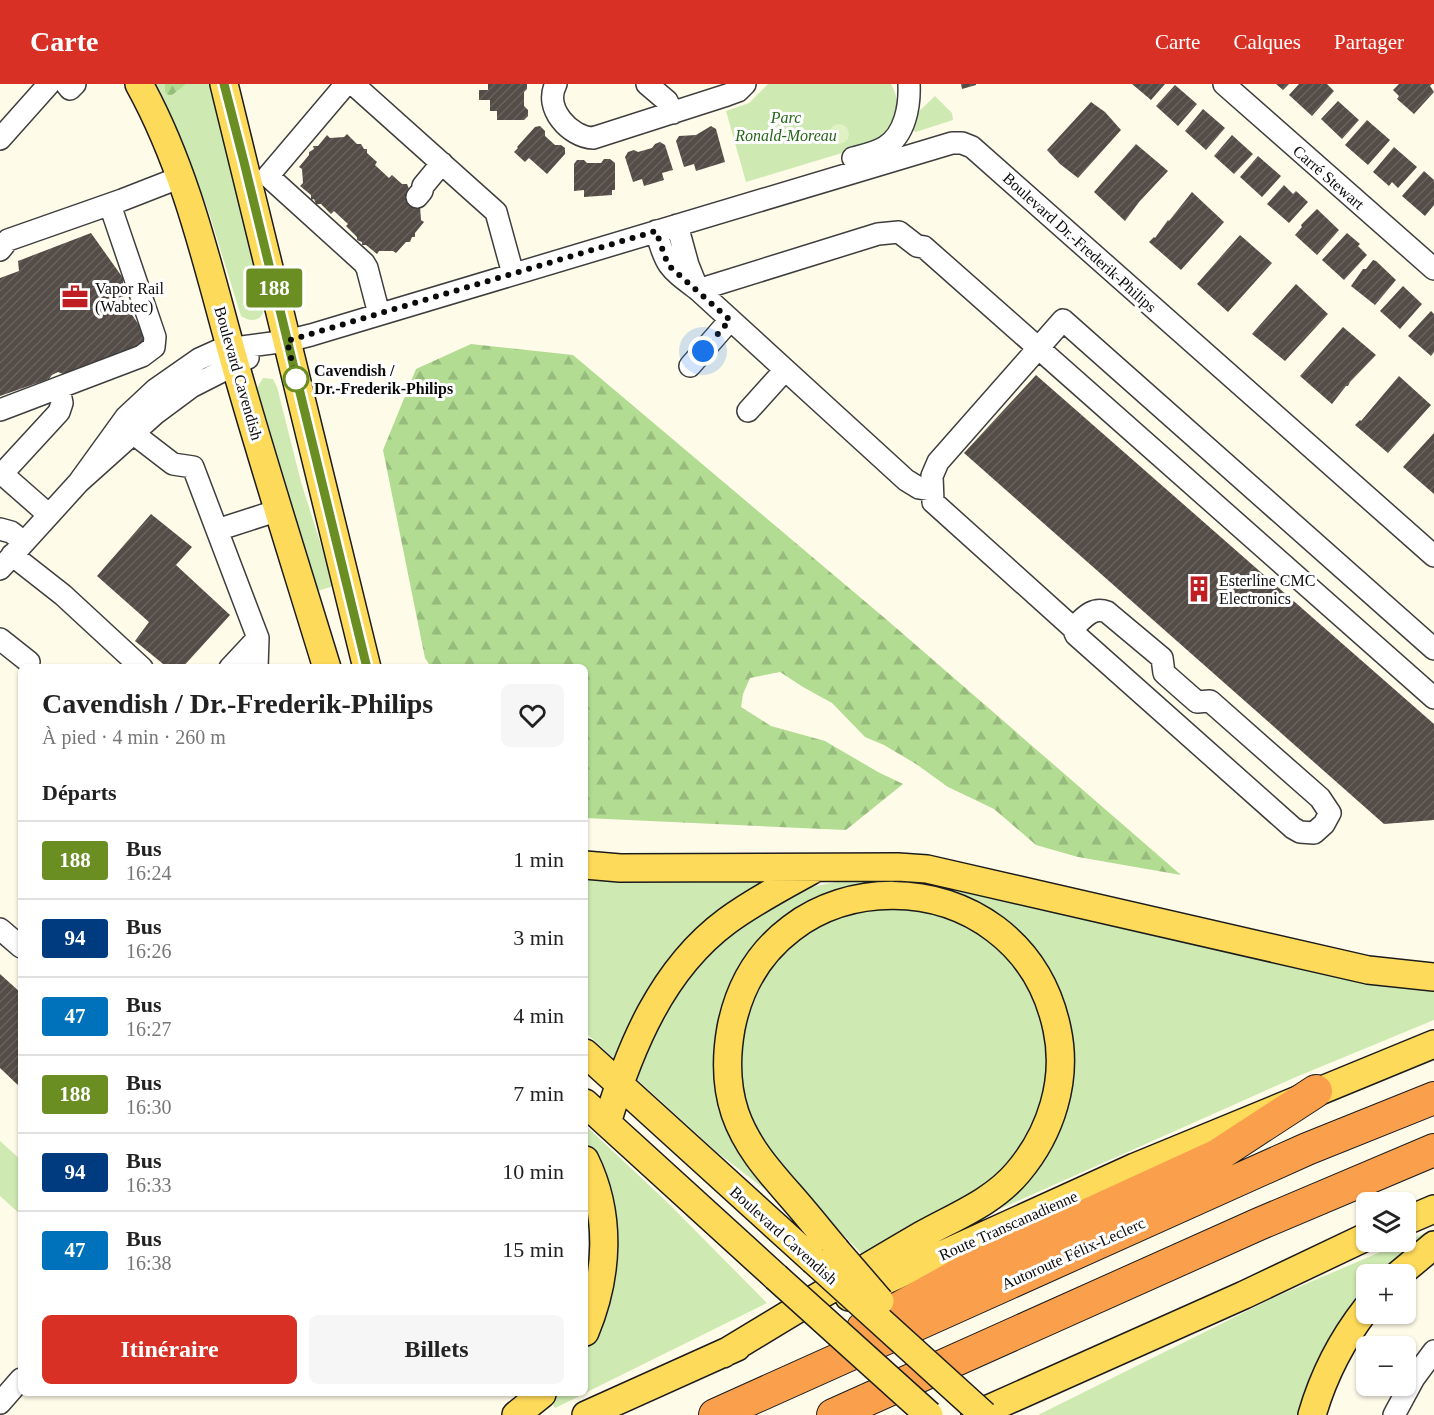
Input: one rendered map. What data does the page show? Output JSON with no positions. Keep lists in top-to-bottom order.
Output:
{
  "streets": {
    "highway": ["Autoroute Félix-Leclerc"],
    "main road": ["Boulevard Cavendish", "Route Transcanadienne"],
    "street": ["Carré Stewart", "Boulevard Dr.-Frederik-Philips"]
  },
  "crossings": [
    ["Boulevard Dr.-Frederik-Philips", "Boulevard Cavendish"]
  ],
  "parks": ["Parc Ronald-Moreau"],
  "places": {
    "office": ["Vapor Rail (Wabtec)"],
    "other": ["Cavendish / Dr.-Frederik-Philips"],
    "building": ["Esterline CMC Electronics"]
  },
  "lines": ["bus line 188"],
  "page": {
    "header": "Carte",
    "nav": ["Carte", "Calques", "Partager"],
    "on_map": "188",
    "heading": [
      ["Cavendish / Dr.-Frederik-Philips", "À pied · 4 min · 260 m"],
      "Départs"
    ],
    "list": [
      {
        "mark": "188",
        "name": "Bus",
        "note": "16:24",
        "value": "1 min"
      },
      {
        "mark": "94",
        "name": "Bus",
        "note": "16:26",
        "value": "3 min"
      },
      {
        "mark": "47",
        "name": "Bus",
        "note": "16:27",
        "value": "4 min"
      },
      {
        "mark": "188",
        "name": "Bus",
        "note": "16:30",
        "value": "7 min"
      },
      {
        "mark": "94",
        "name": "Bus",
        "note": "16:33",
        "value": "10 min"
      },
      {
        "mark": "47",
        "name": "Bus",
        "note": "16:38",
        "value": "15 min"
      }
    ],
    "map_buttons": ["+", "−"],
    "buttons": ["Itinéraire", "Billets"]
  }
}
